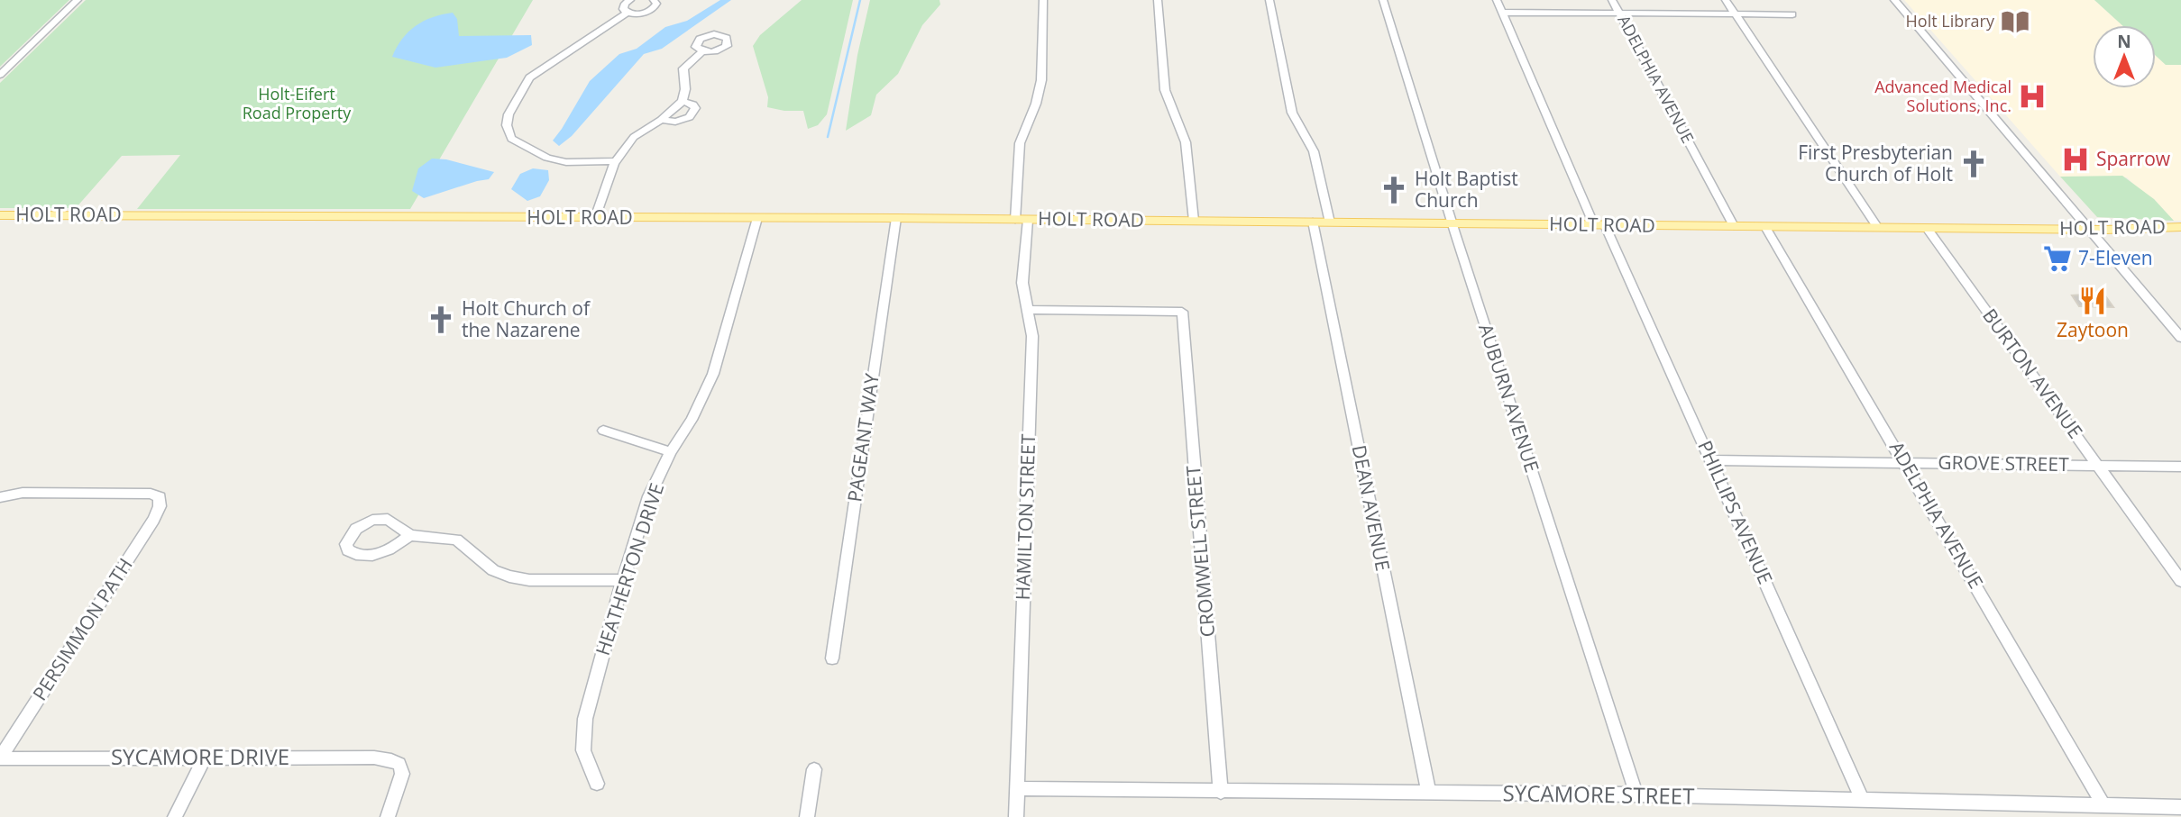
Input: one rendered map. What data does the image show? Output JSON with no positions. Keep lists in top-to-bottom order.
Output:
{
  "streets": {
    "main road": ["HOLT ROAD"],
    "street": [
      "ADELPHIA AVENUE",
      "BURTON AVENUE",
      "AUBURN AVENUE",
      "PAGEANT WAY",
      "GROVE STREET",
      "DEAN AVENUE",
      "PHILLIPS AVENUE",
      "HAMILTON STREET",
      "CROMWELL STREET",
      "HEATHERTON DRIVE",
      "PERSIMMON PATH",
      "SYCAMORE DRIVE",
      "SYCAMORE STREET"
    ]
  },
  "crossings": [
    ["ADELPHIA AVENUE", "HOLT ROAD"],
    ["ADELPHIA AVENUE", "GROVE STREET"],
    ["ADELPHIA AVENUE", "SYCAMORE STREET"],
    ["HOLT ROAD", "BURTON AVENUE"],
    ["HOLT ROAD", "AUBURN AVENUE"],
    ["HOLT ROAD", "PAGEANT WAY"],
    ["HOLT ROAD", "DEAN AVENUE"],
    ["HOLT ROAD", "PHILLIPS AVENUE"],
    ["HOLT ROAD", "HAMILTON STREET"],
    ["HOLT ROAD", "HEATHERTON DRIVE"],
    ["BURTON AVENUE", "GROVE STREET"],
    ["AUBURN AVENUE", "SYCAMORE STREET"],
    ["GROVE STREET", "PHILLIPS AVENUE"],
    ["DEAN AVENUE", "SYCAMORE STREET"],
    ["PHILLIPS AVENUE", "SYCAMORE STREET"],
    ["HAMILTON STREET", "CROMWELL STREET"],
    ["HAMILTON STREET", "SYCAMORE STREET"],
    ["CROMWELL STREET", "SYCAMORE STREET"],
    ["PERSIMMON PATH", "SYCAMORE DRIVE"]
  ],
  "parks": ["Holt-Eifert Road Property"],
  "places": {
    "library": ["Holt Library"],
    "hospital": ["Advanced Medical Solutions, Inc.", "Sparrow"],
    "church": ["First Presbyterian Church of Holt", "Holt Baptist Church", "Holt Church of the Nazarene"],
    "supermarket": ["7-Eleven"],
    "restaurant": ["Zaytoon"]
  },
  "north": "top"
}
